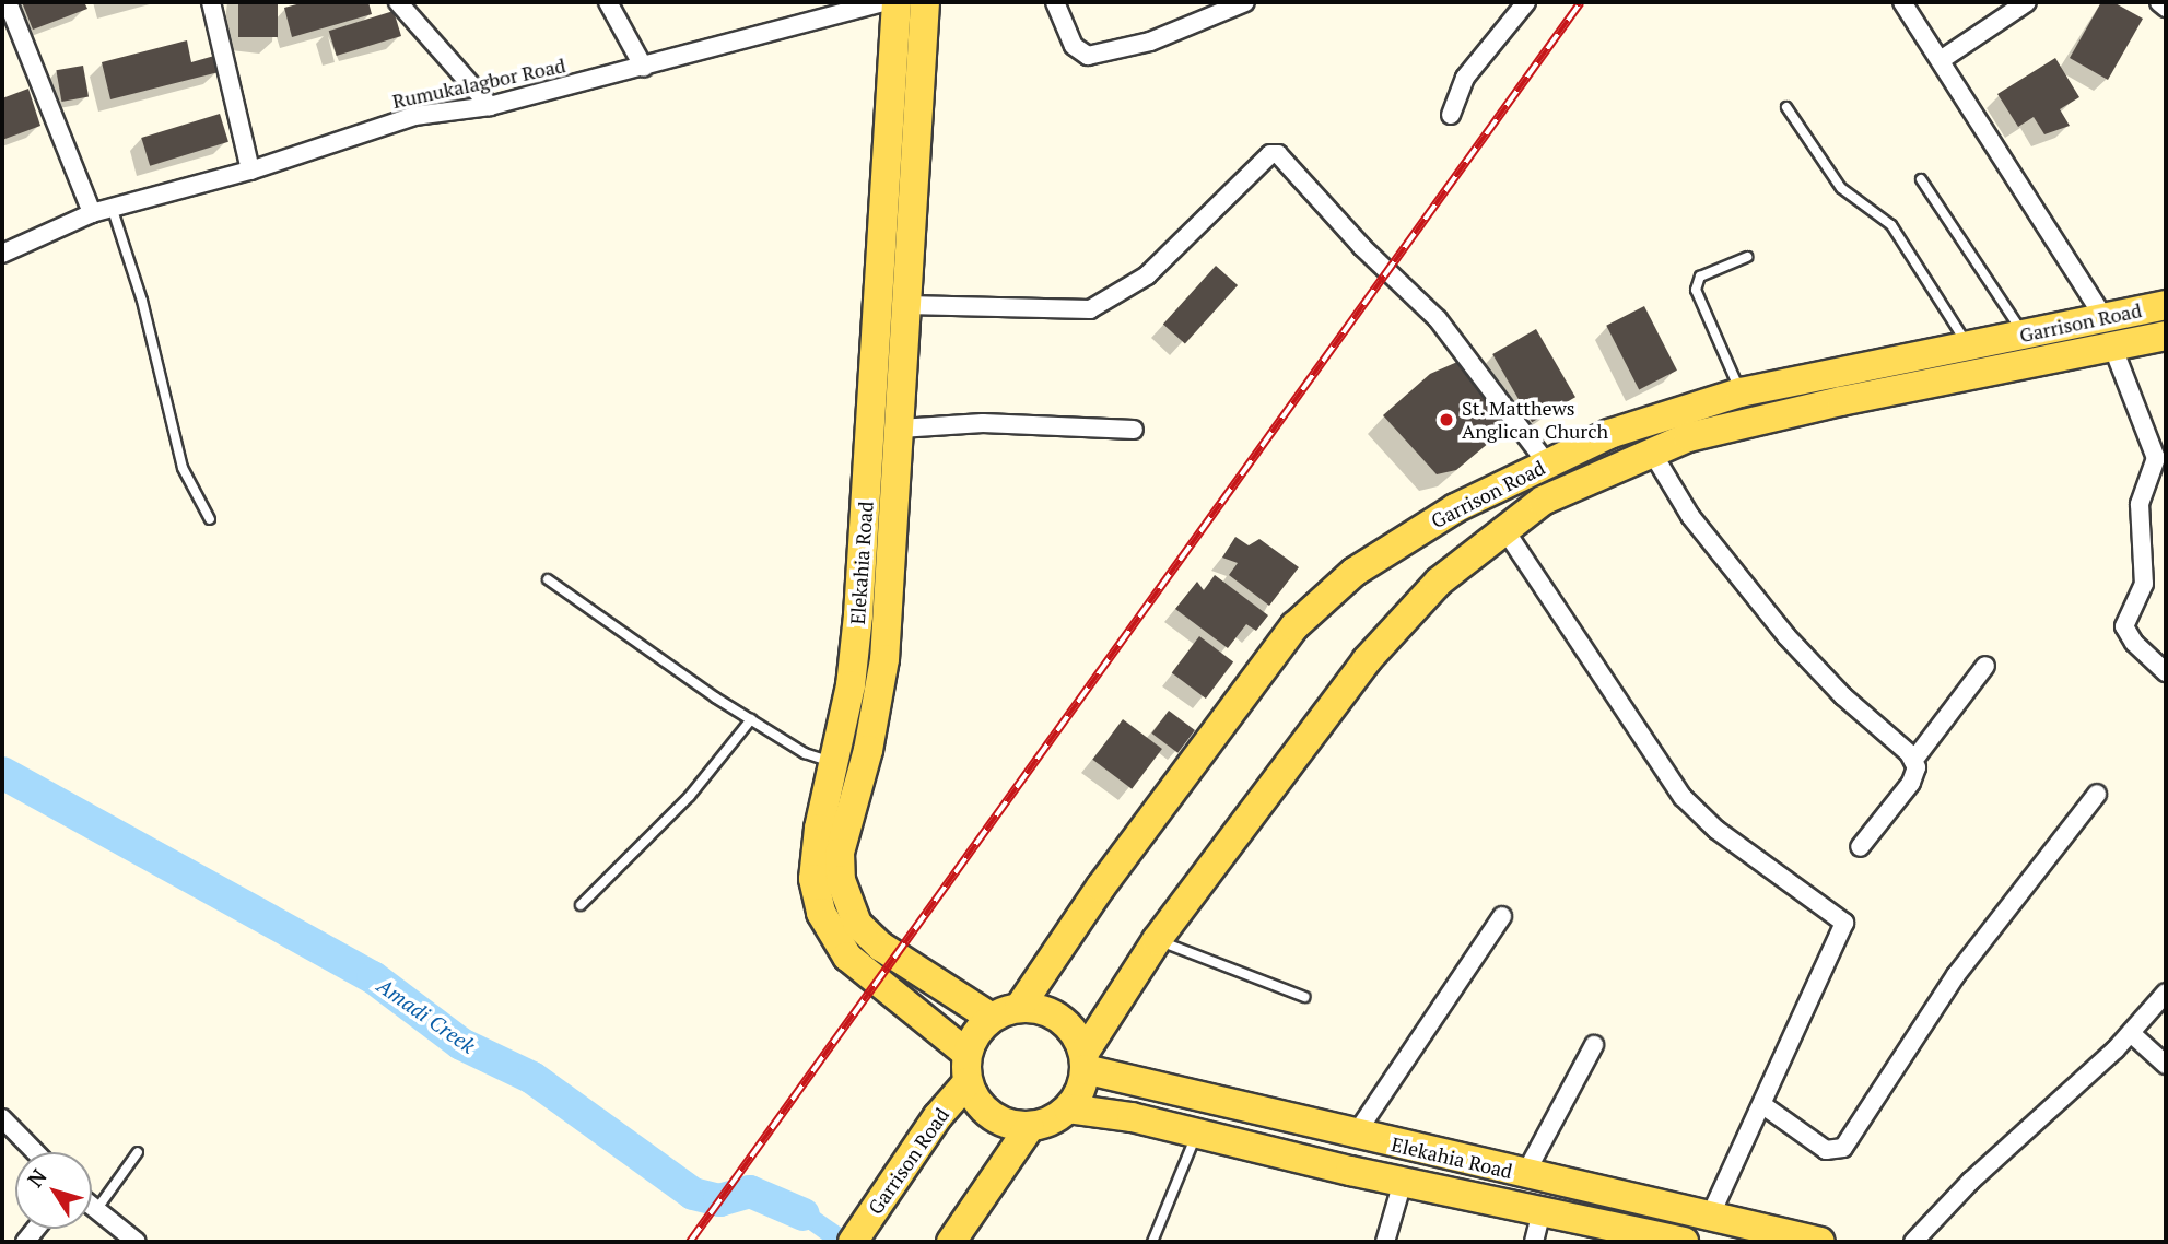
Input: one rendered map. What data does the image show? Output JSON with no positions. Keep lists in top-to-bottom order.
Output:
{
  "streets": {
    "main road": ["Garrison Road", "Elekahia Road"],
    "street": ["Rumukalagbor Road"]
  },
  "crossings": [
    ["Garrison Road", "Elekahia Road"]
  ],
  "water": ["Amadi Creek"],
  "places": ["St. Matthews Anglican Church"],
  "north": "top left"
}
